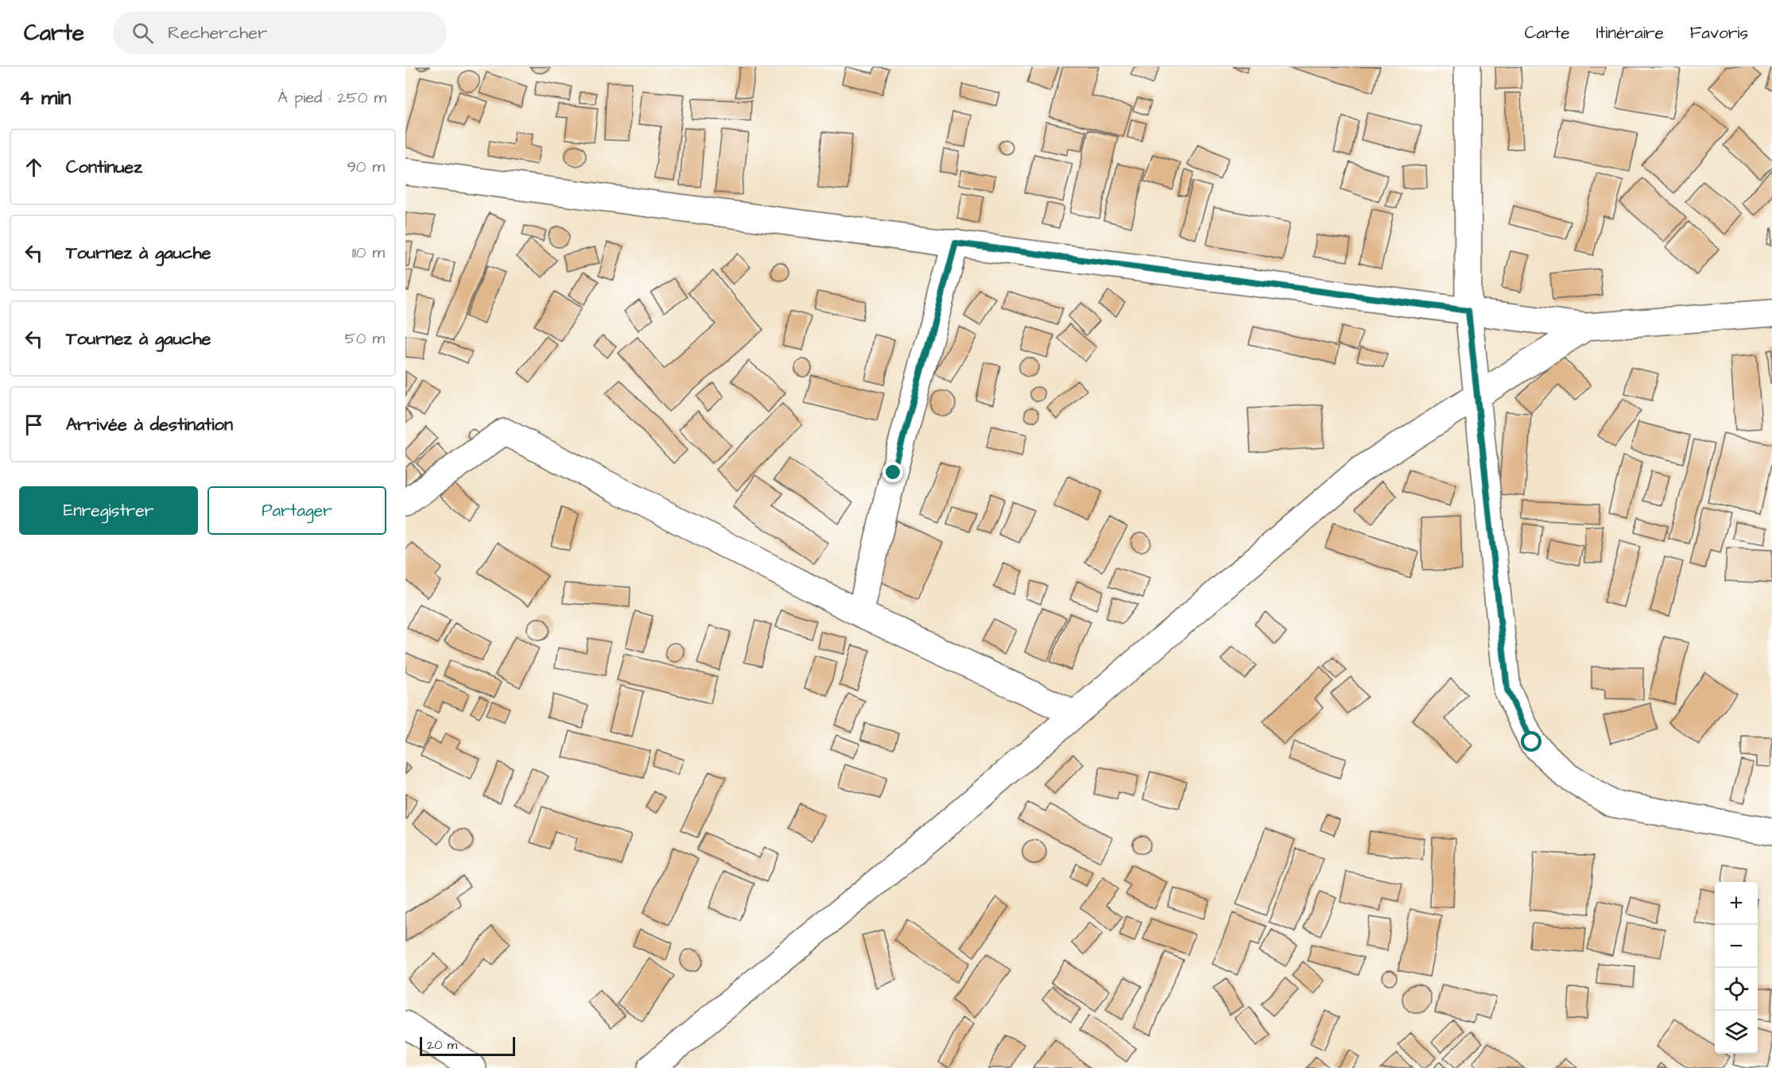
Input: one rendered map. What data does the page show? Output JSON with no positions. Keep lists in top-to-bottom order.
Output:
{
  "scale_bar": "20 m",
  "page": {
    "header": "Carte",
    "search": "Rechercher",
    "nav": ["Carte", "Itinéraire", "Favoris"],
    "heading": ["4 min", "À pied · 250 m"],
    "list": [
      ["Continuez", "90 m"],
      ["Tournez à gauche", "110 m"],
      ["Tournez à gauche", "50 m"],
      "Arrivée à destination"
    ],
    "buttons": ["Enregistrer", "Partager"],
    "map_buttons": ["+", "−"],
    "scale": "20 m"
  }
}
